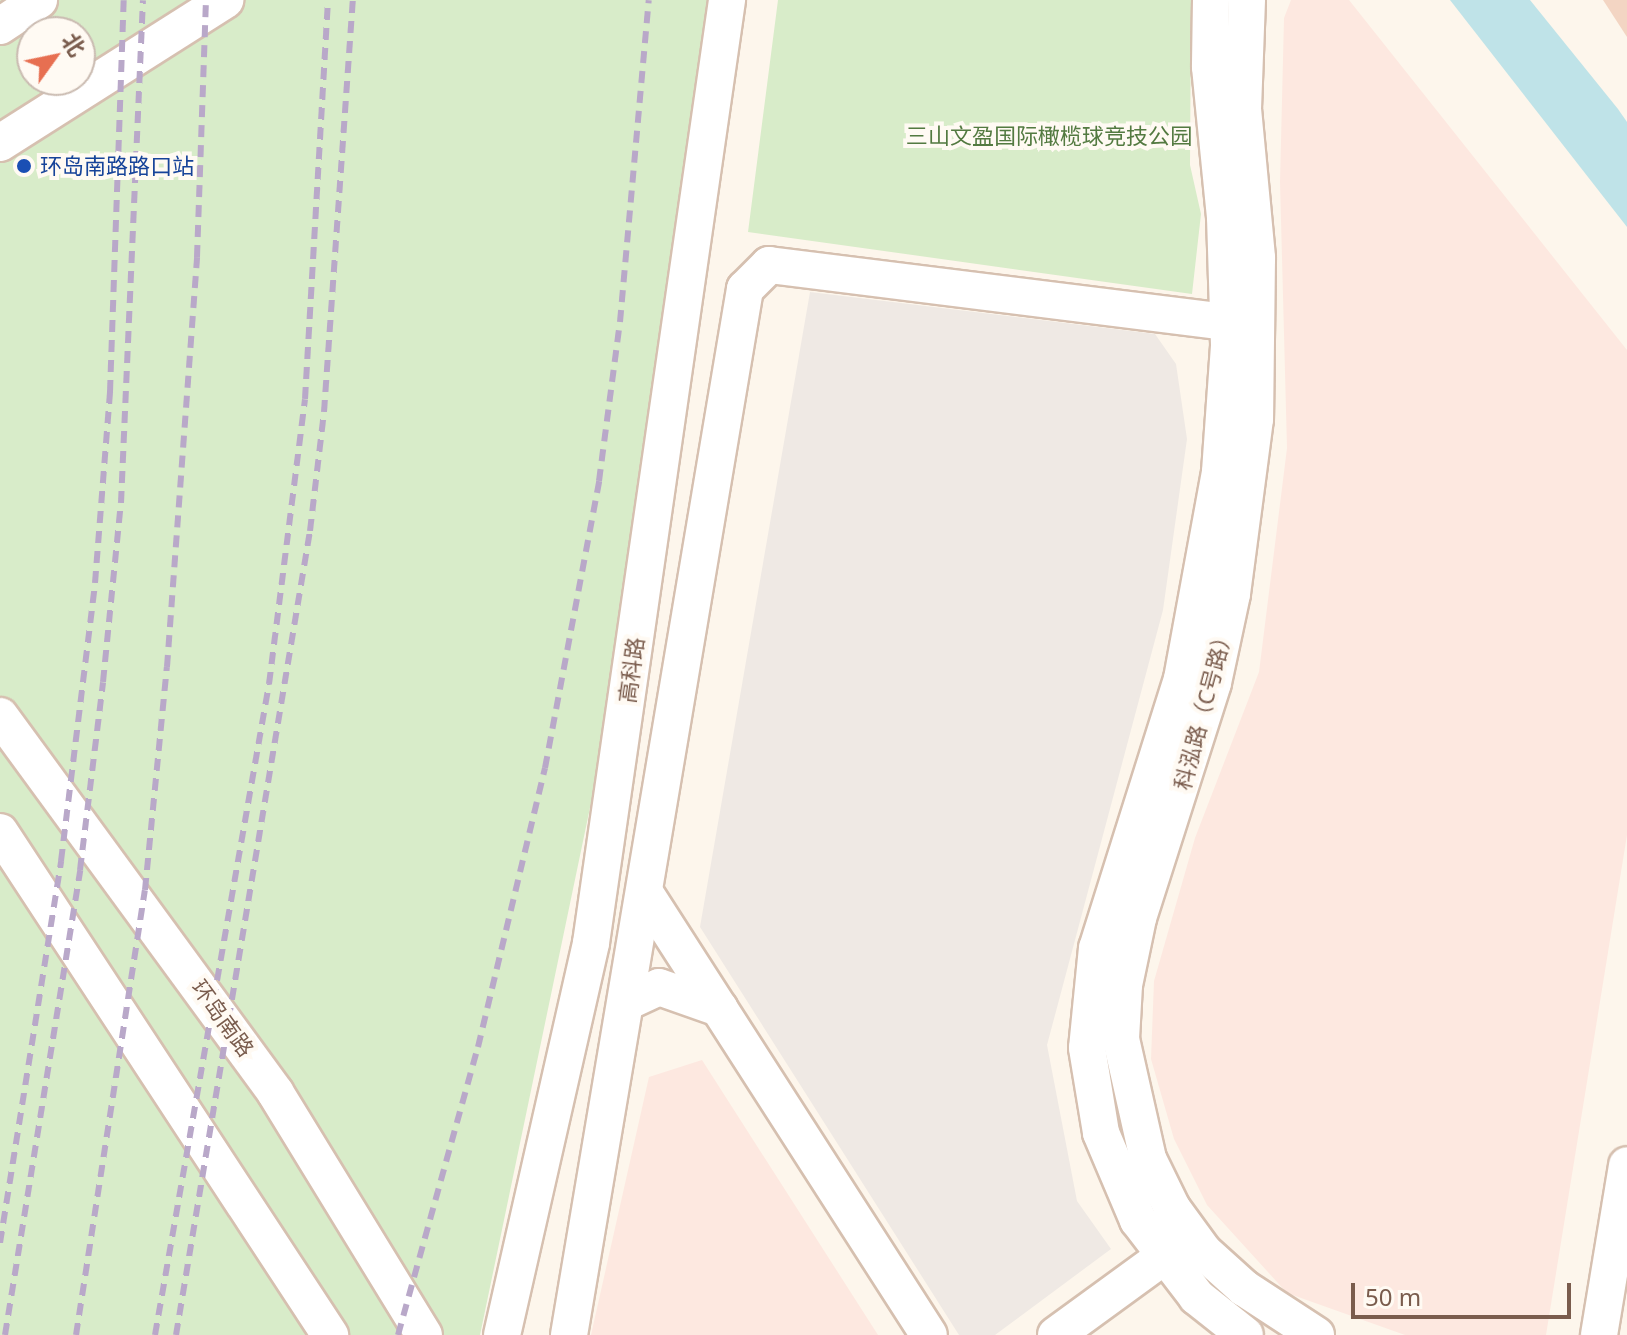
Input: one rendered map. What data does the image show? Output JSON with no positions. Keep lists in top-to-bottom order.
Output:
{
  "streets": {
    "street": ["高科路", "科泓路（C号路）", "环岛南路"]
  },
  "parks": ["三山文盈国际橄榄球竞技公园"],
  "places": ["环岛南路路口站"],
  "scale_bar": "50 m",
  "north": "top right"
}
